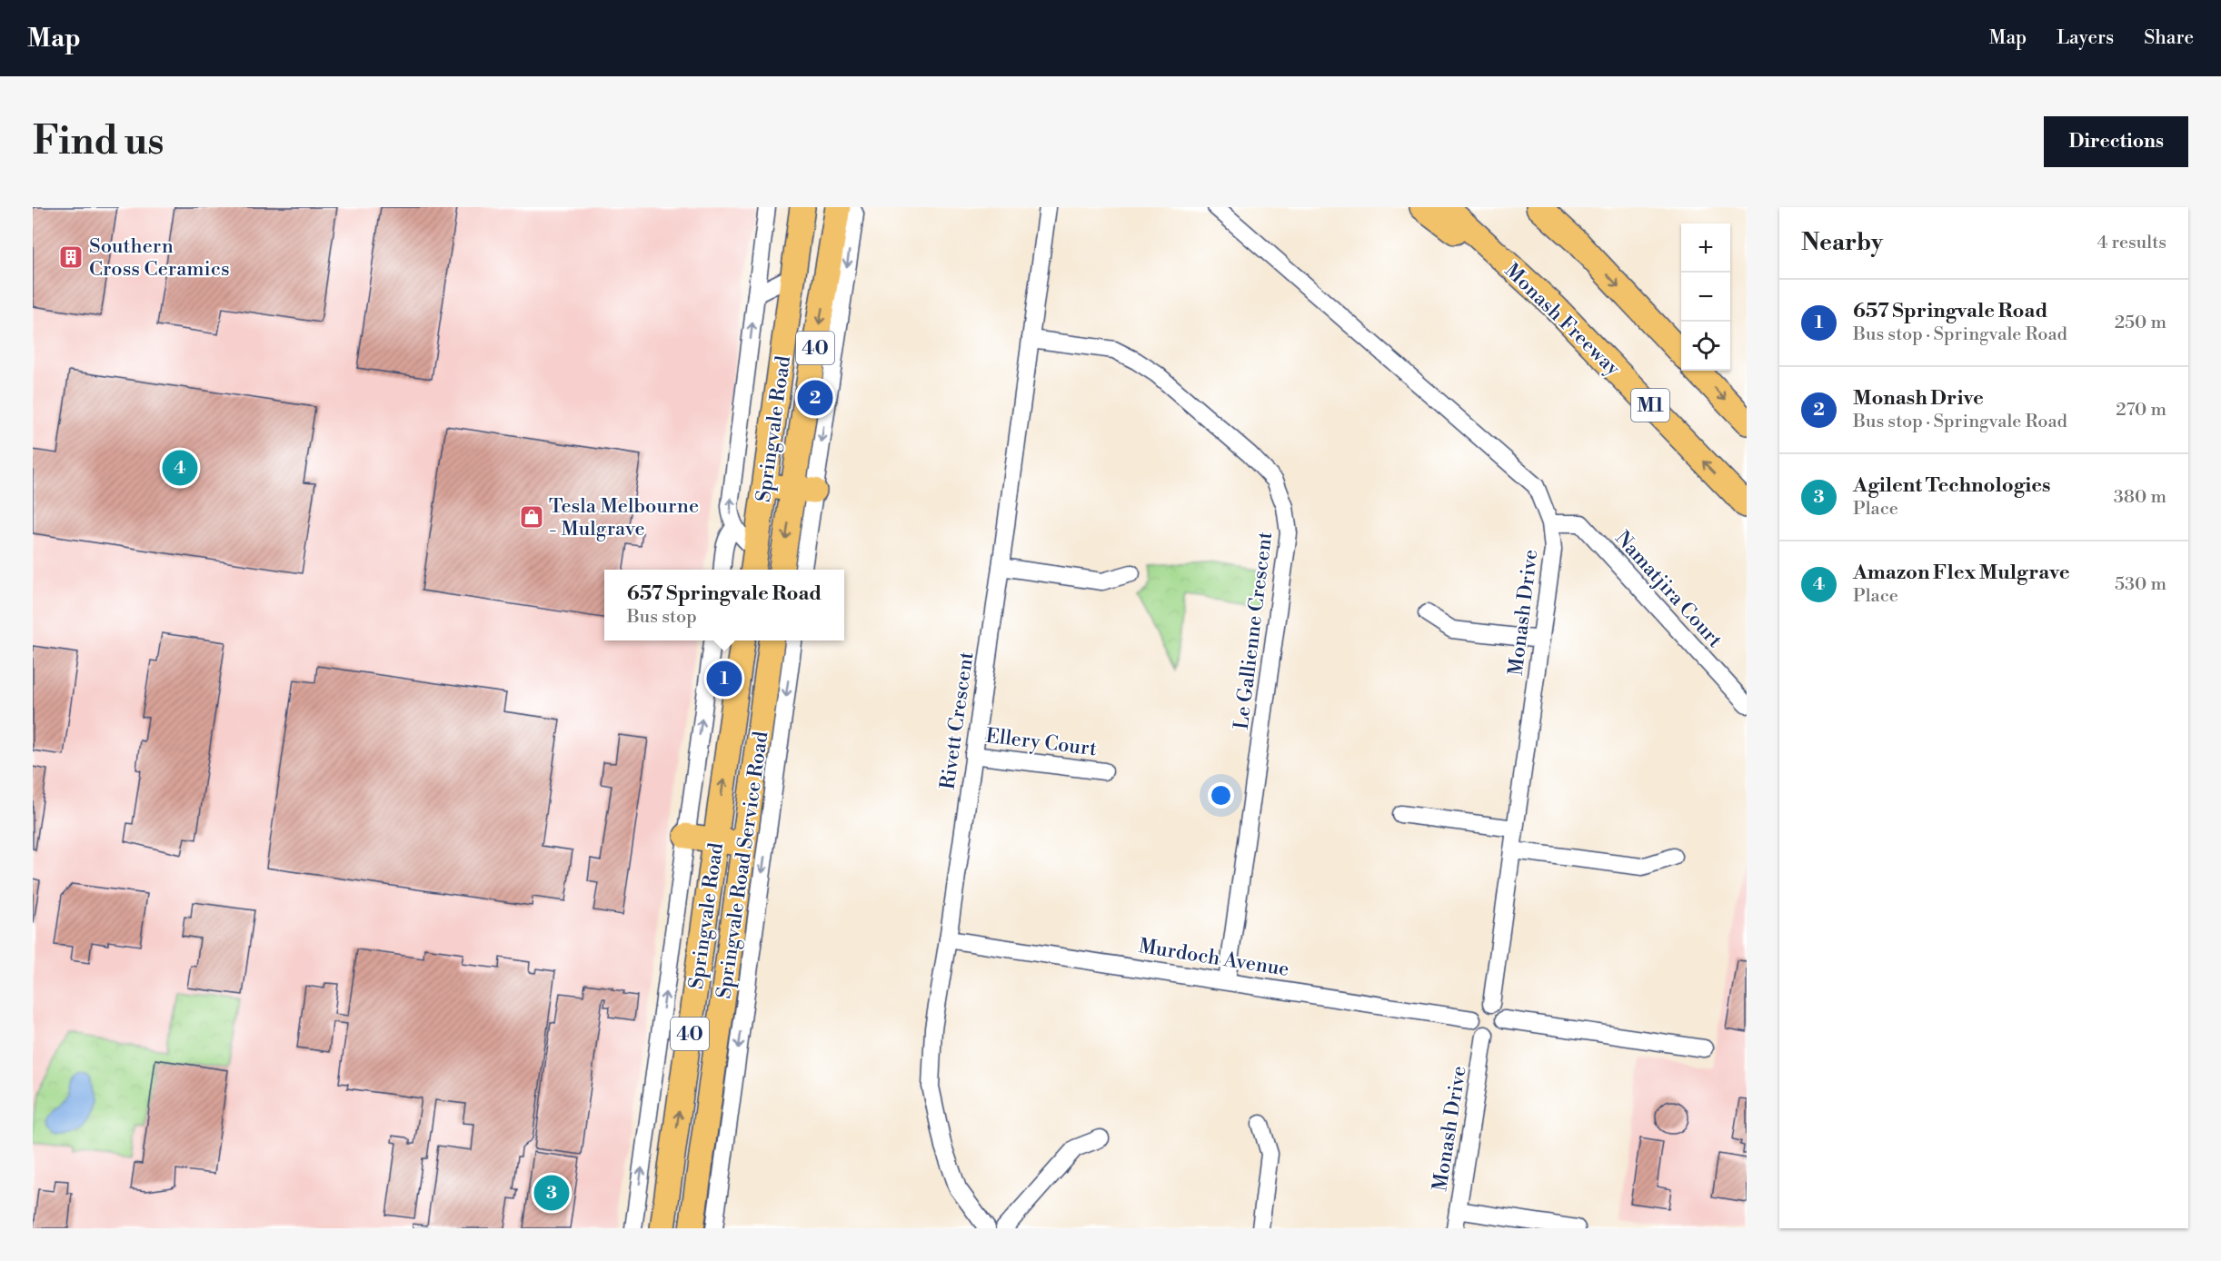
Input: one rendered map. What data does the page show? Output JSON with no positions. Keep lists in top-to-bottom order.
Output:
{
  "streets": {
    "highway": [
      "Monash Freeway",
      "40",
      "M1",
      "Springvale Road"
    ],
    "street": [
      "Namatjira Court",
      "Monash Drive",
      "Le Gallienne Crescent",
      "Rivett Crescent",
      "Ellery Court",
      "Springvale Road Service Road",
      "Murdoch Avenue"
    ]
  },
  "crossings": [
    ["Springvale Road", "Springvale Road Service Road"],
    ["Namatjira Court", "Monash Drive"],
    ["Monash Drive", "Murdoch Avenue"],
    ["Le Gallienne Crescent", "Rivett Crescent"],
    ["Le Gallienne Crescent", "Murdoch Avenue"],
    ["Rivett Crescent", "Ellery Court"],
    ["Rivett Crescent", "Murdoch Avenue"]
  ],
  "places": {
    "building": ["Southern Cross Ceramics"],
    "shop": ["Tesla Melbourne - Mulgrave"]
  },
  "page": {
    "header": "Map",
    "nav": ["Map", "Layers", "Share"],
    "buttons": "Directions",
    "title": "Find us",
    "heading": ["Nearby", "4 results"],
    "map_buttons": ["+", "−"],
    "list": [
      {
        "mark": "1",
        "name": "657 Springvale Road",
        "note": "Bus stop · Springvale Road",
        "value": "250 m"
      },
      {
        "mark": "2",
        "name": "Monash Drive",
        "note": "Bus stop · Springvale Road",
        "value": "270 m"
      },
      {
        "mark": "3",
        "name": "Agilent Technologies",
        "note": "Place",
        "value": "380 m"
      },
      {
        "mark": "4",
        "name": "Amazon Flex Mulgrave",
        "note": "Place",
        "value": "530 m"
      }
    ],
    "pins": [
      "2",
      "4",
      "1",
      "3"
    ],
    "popup": ["657 Springvale Road", "Bus stop"]
  }
}
